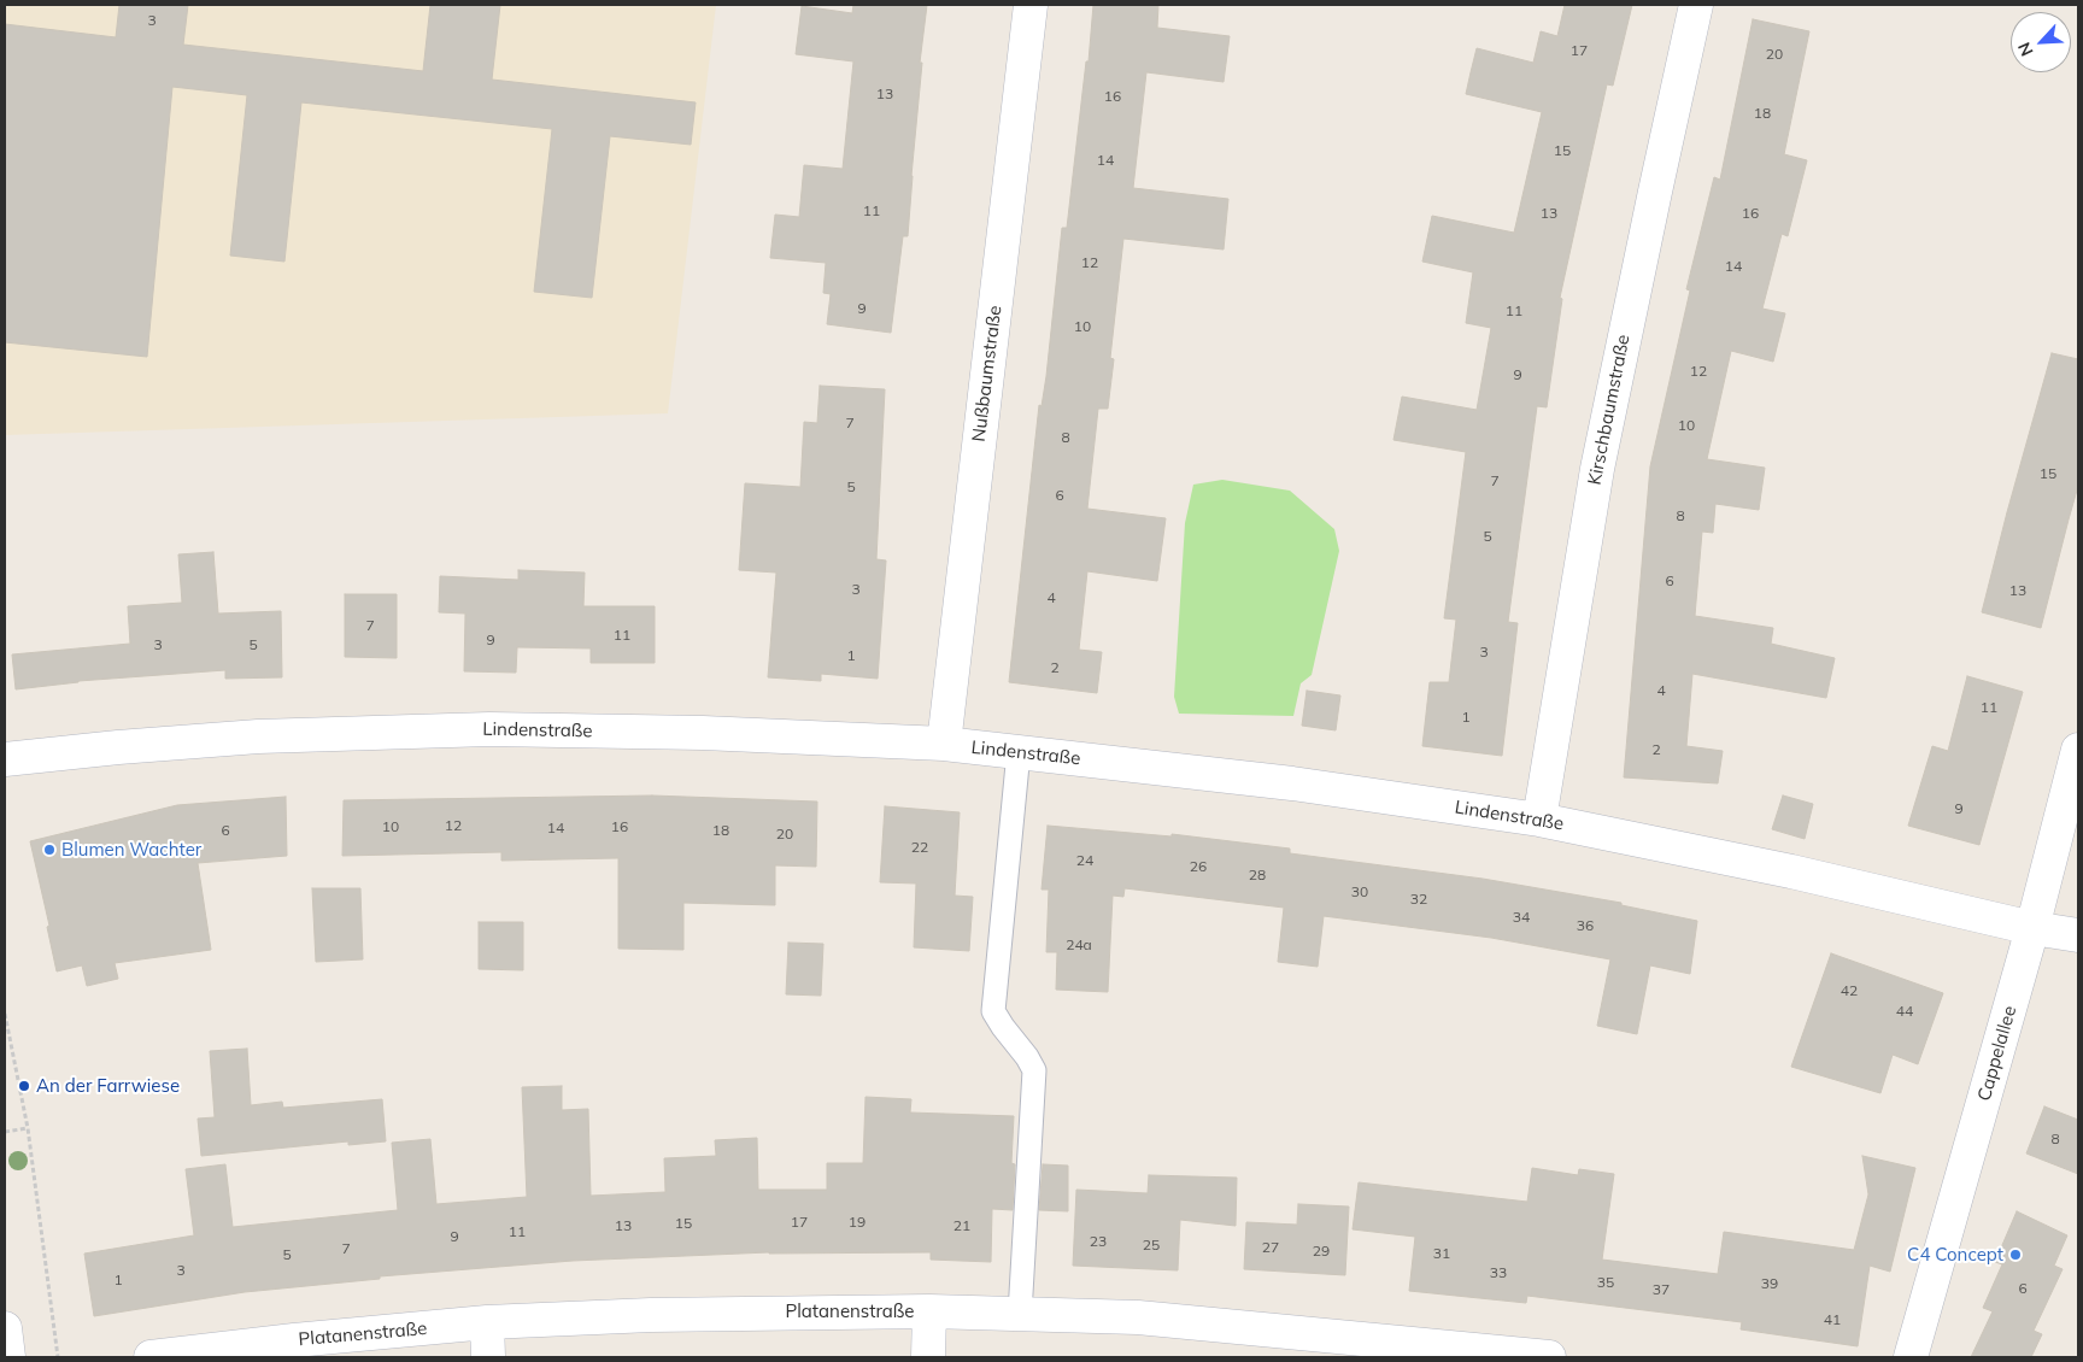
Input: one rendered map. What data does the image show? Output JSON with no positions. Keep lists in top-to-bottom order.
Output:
{
  "streets": {
    "street": [
      "Nußbaumstraße",
      "Kirschbaumstraße",
      "Lindenstraße",
      "Cappelallee",
      "Platanenstraße"
    ]
  },
  "crossings": [
    ["Nußbaumstraße", "Lindenstraße"],
    ["Kirschbaumstraße", "Lindenstraße"],
    ["Lindenstraße", "Cappelallee"]
  ],
  "places": ["Blumen Wachter", "An der Farrwiese", "C4 Concept"],
  "house_numbers": [
    "3",
    "17",
    "20",
    "13",
    "16",
    "18",
    "15",
    "14",
    "11",
    "13",
    "16",
    "12",
    "14",
    "9",
    "11",
    "10",
    "12",
    "9",
    "7",
    "10",
    "8",
    "15",
    "7",
    "5",
    "6",
    "8",
    "5",
    "6",
    "3",
    "13",
    "4",
    "7",
    "11",
    "9",
    "3",
    "5",
    "3",
    "1",
    "2",
    "4",
    "11",
    "1",
    "2",
    "9",
    "12",
    "10",
    "16",
    "14",
    "6",
    "18",
    "20",
    "22",
    "24",
    "26",
    "28",
    "30",
    "32",
    "34",
    "36",
    "24a",
    "42",
    "44",
    "8",
    "17",
    "19",
    "15",
    "13",
    "21",
    "11",
    "9",
    "23",
    "25",
    "27",
    "7",
    "29",
    "31",
    "5",
    "3",
    "33",
    "1",
    "35",
    "39",
    "6",
    "37",
    "41"
  ],
  "north": "bottom left"
}
